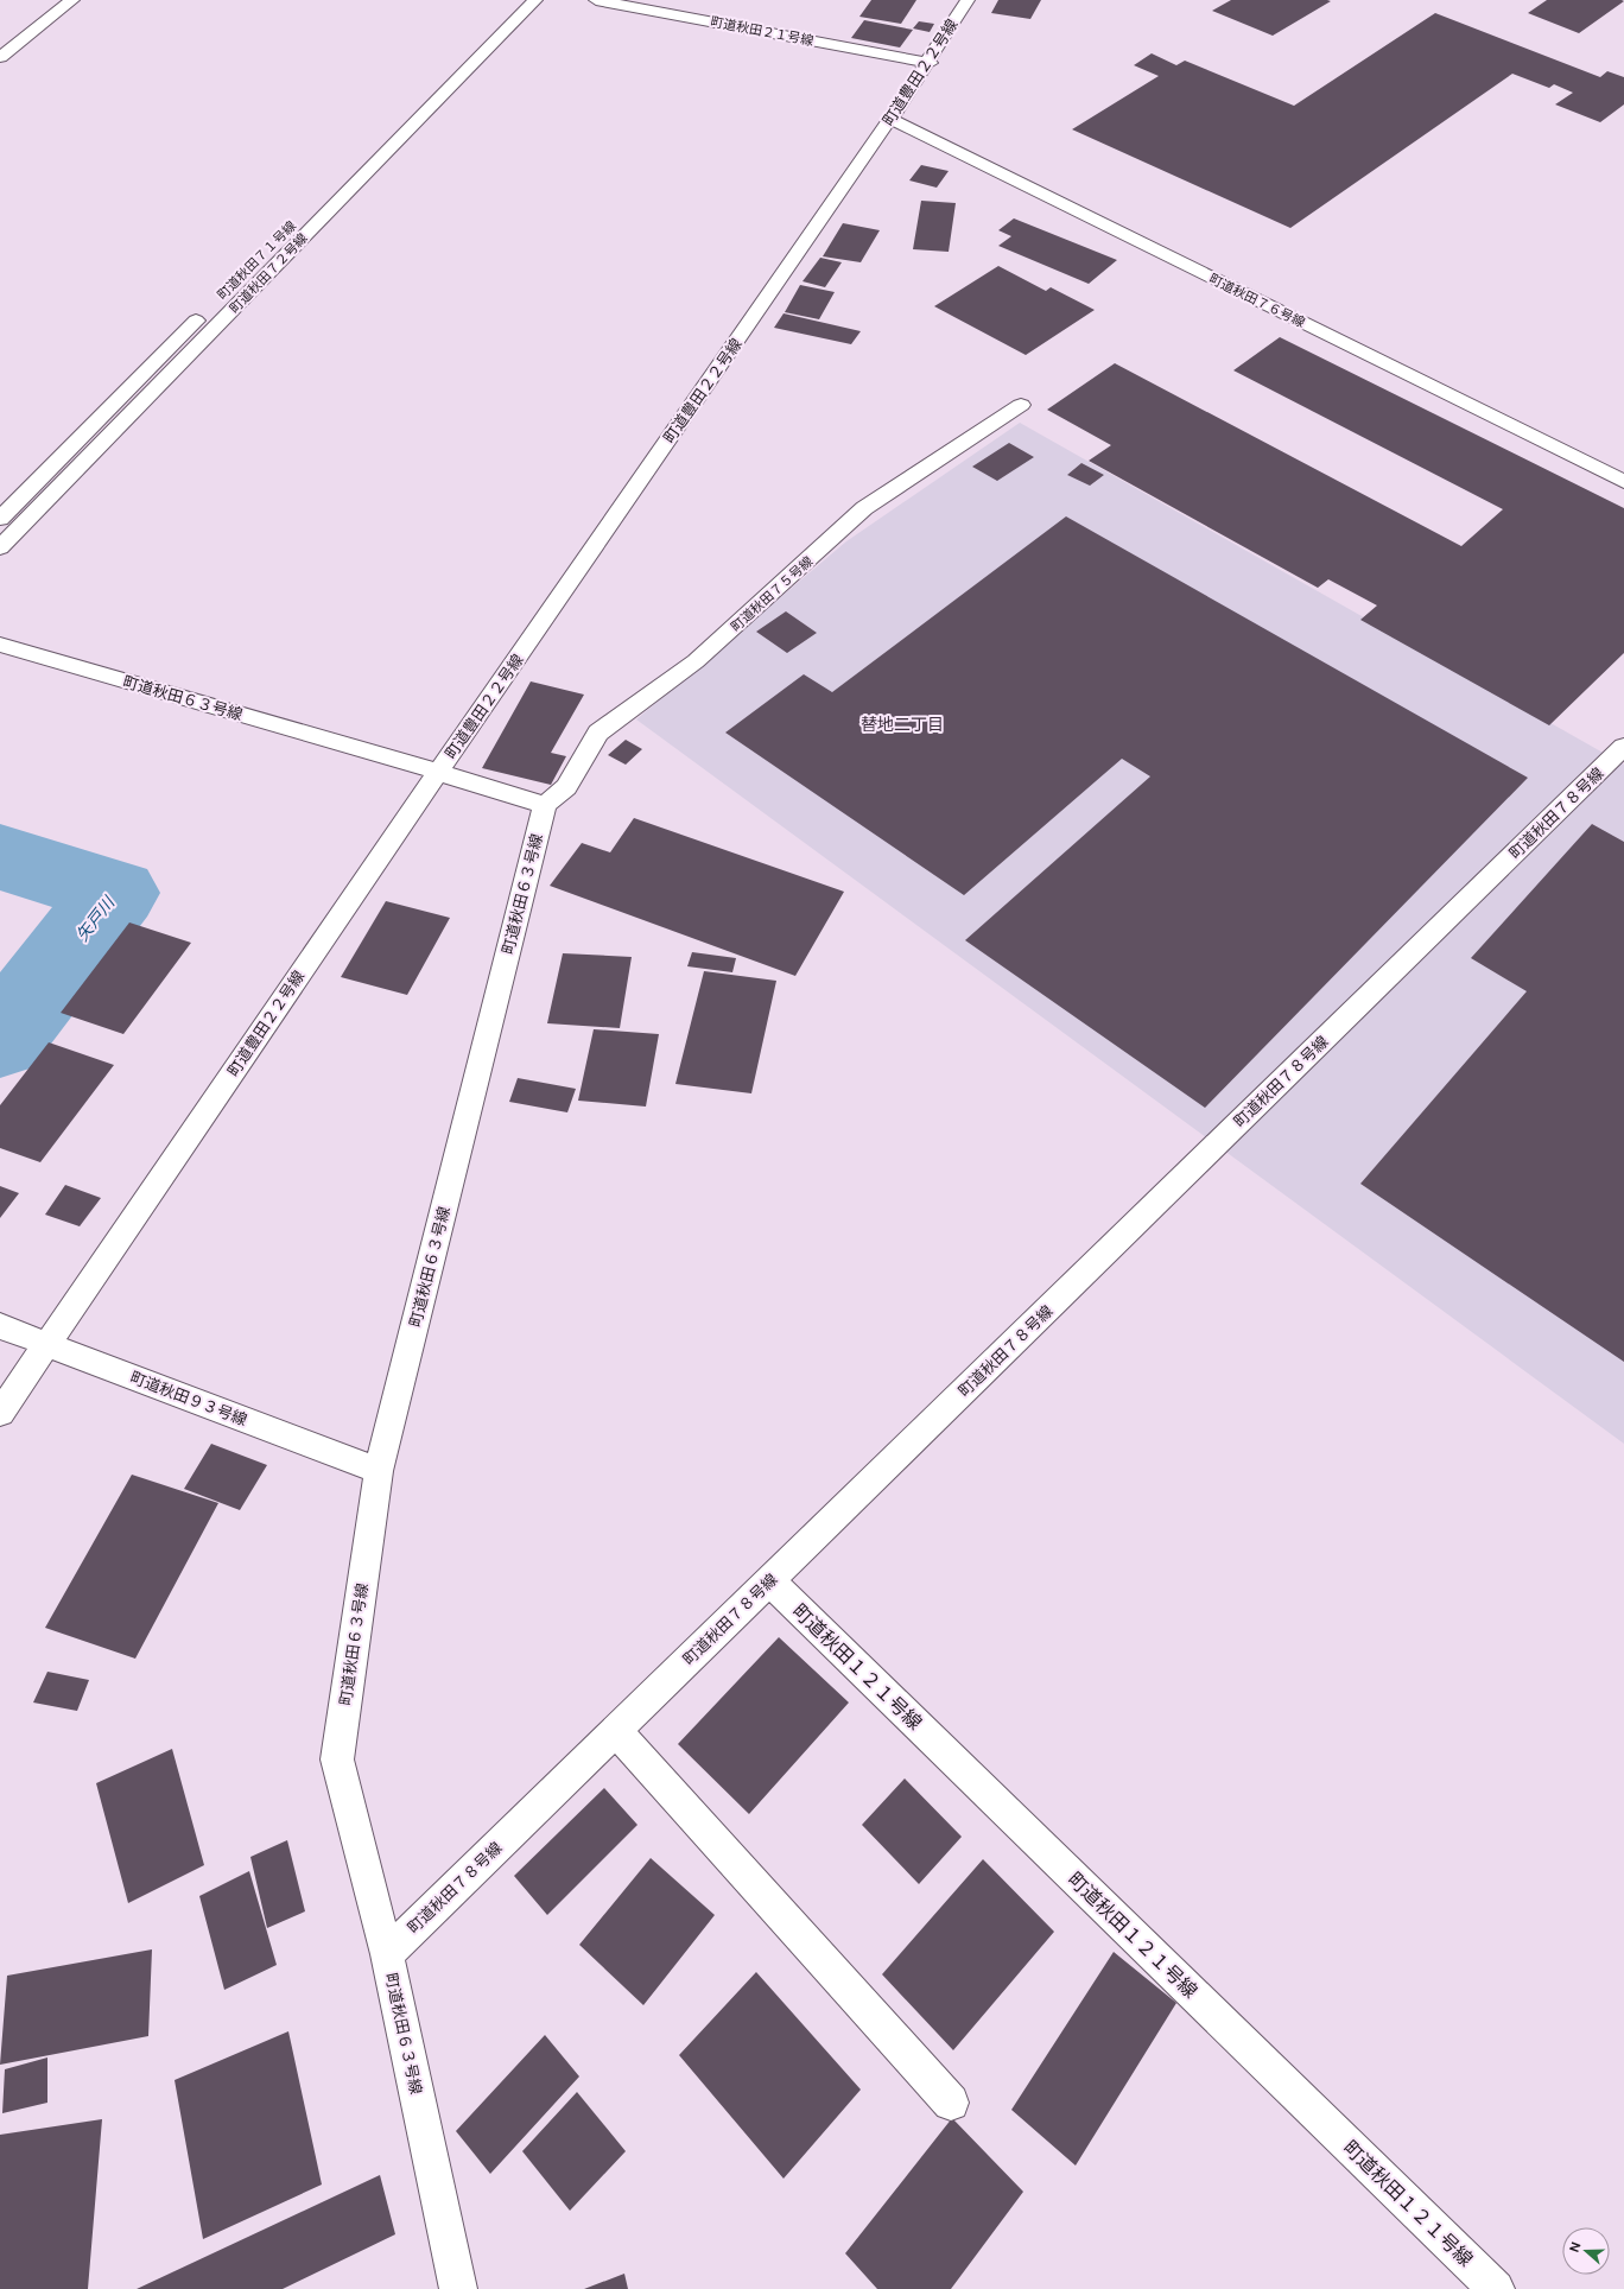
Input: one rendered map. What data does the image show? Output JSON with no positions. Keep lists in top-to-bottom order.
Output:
{
  "streets": {
    "street": [
      "町道秋田２１号線",
      "町道豊田２２号線",
      "町道秋田７１号線",
      "町道秋田７２号線",
      "町道秋田７６号線",
      "町道秋田７５号線",
      "町道秋田６３号線",
      "町道秋田７８号線",
      "町道秋田９３号線",
      "町道秋田１２１号線"
    ]
  },
  "crossings": [
    ["町道秋田２１号線", "町道豊田２２号線"],
    ["町道豊田２２号線", "町道秋田７６号線"],
    ["町道豊田２２号線", "町道秋田６３号線"],
    ["町道豊田２２号線", "町道秋田９３号線"],
    ["町道秋田７５号線", "町道秋田６３号線"],
    ["町道秋田６３号線", "町道秋田７８号線"],
    ["町道秋田６３号線", "町道秋田９３号線"],
    ["町道秋田７８号線", "町道秋田１２１号線"]
  ],
  "districts": ["替地二丁目"],
  "water": ["矢戸川"],
  "north": "left"
}
